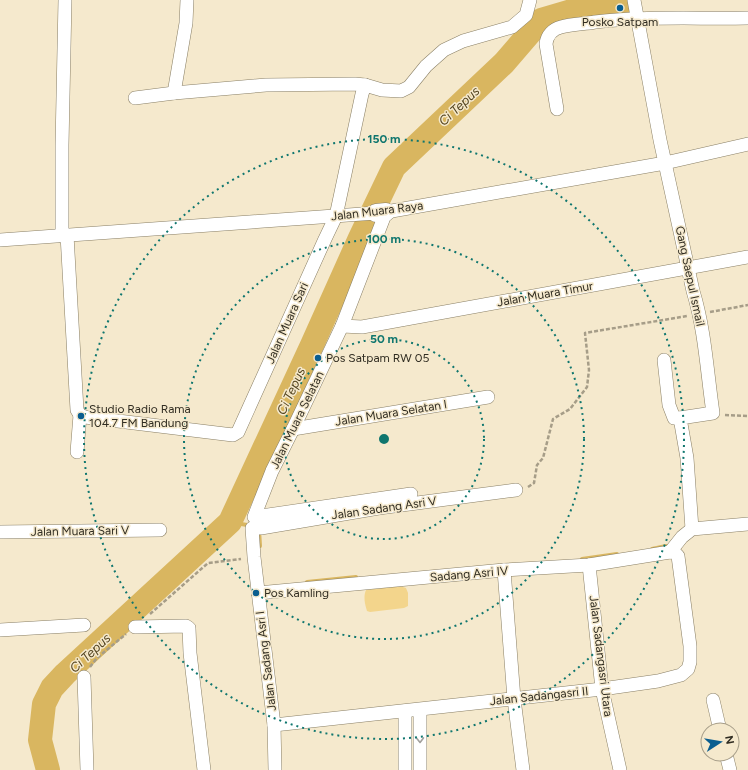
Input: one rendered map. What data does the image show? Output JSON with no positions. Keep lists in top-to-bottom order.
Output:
{
  "streets": {
    "street": [
      "Jalan Muara Raya",
      "Gang Saepul Ismail",
      "Jalan Muara Timur",
      "Jalan Muara Sari",
      "Jalan Muara Selatan I",
      "Jalan Muara Selatan",
      "Jalan Sadang Asri V",
      "Jalan Muara Sari V",
      "Sadang Asri IV",
      "Jalan Sadangasri Utara",
      "Jalan Sadang Asri I",
      "Jalan Sadangasri II"
    ]
  },
  "crossings": [
    ["Jalan Muara Raya", "Gang Saepul Ismail"],
    ["Jalan Muara Raya", "Jalan Muara Sari"],
    ["Jalan Muara Raya", "Jalan Muara Selatan"],
    ["Gang Saepul Ismail", "Jalan Muara Timur"],
    ["Jalan Muara Timur", "Jalan Muara Selatan"],
    ["Jalan Muara Selatan I", "Jalan Muara Selatan"],
    ["Jalan Muara Selatan", "Jalan Sadang Asri V"],
    ["Jalan Muara Selatan", "Jalan Sadang Asri I"],
    ["Jalan Sadang Asri V", "Jalan Sadang Asri I"],
    ["Sadang Asri IV", "Jalan Sadangasri Utara"],
    ["Sadang Asri IV", "Jalan Sadang Asri I"],
    ["Sadang Asri IV", "Jalan Sadangasri II"],
    ["Jalan Sadangasri Utara", "Jalan Sadangasri II"],
    ["Jalan Sadang Asri I", "Jalan Sadangasri II"]
  ],
  "water": ["Ci Tepus"],
  "places": [
    "Posko Satpam",
    "Pos Satpam RW 05",
    "Studio Radio Rama 104.7 FM Bandung",
    "Pos Kamling"
  ],
  "north": "right",
  "rings": ["150 m", "100 m", "50 m"]
}
